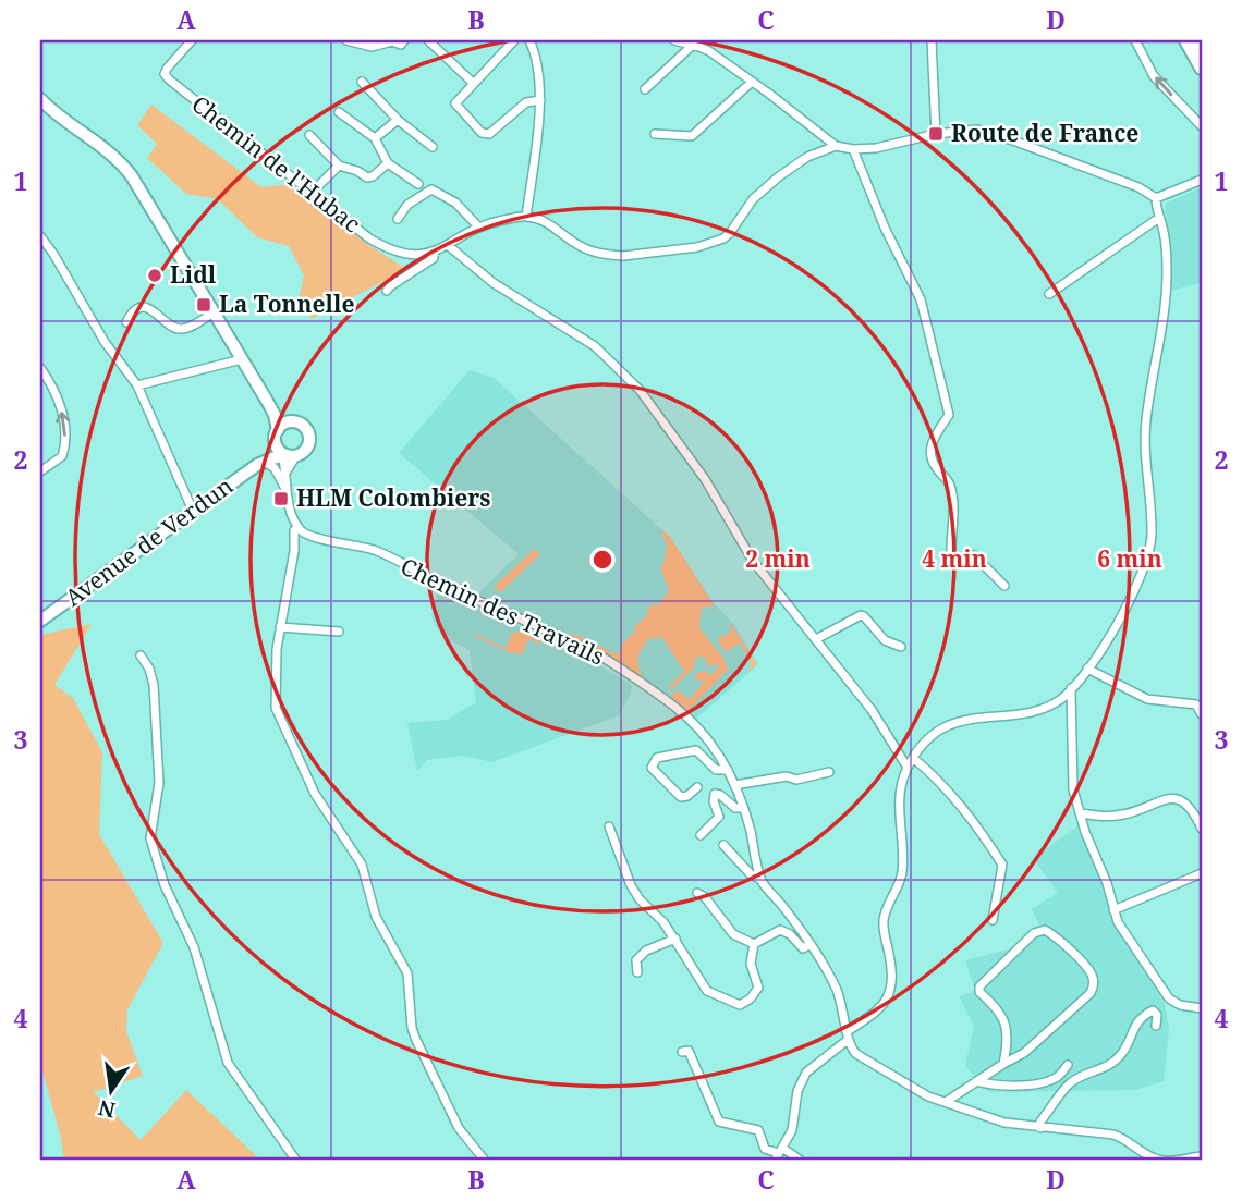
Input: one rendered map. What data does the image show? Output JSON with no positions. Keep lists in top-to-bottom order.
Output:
{
  "streets": {
    "main road": ["Avenue de Verdun"],
    "street": ["Chemin de l'Hubac", "Chemin des Travails"]
  },
  "places": {
    "transit": ["Route de France", "La Tonnelle", "HLM Colombiers"],
    "other": ["Lidl"]
  },
  "north": "bottom",
  "grid": {
    "columns": [
      "A",
      "B",
      "C",
      "D"
    ],
    "rows": [
      "1",
      "2",
      "3",
      "4"
    ]
  },
  "rings": ["2 min", "4 min", "6 min"]
}
